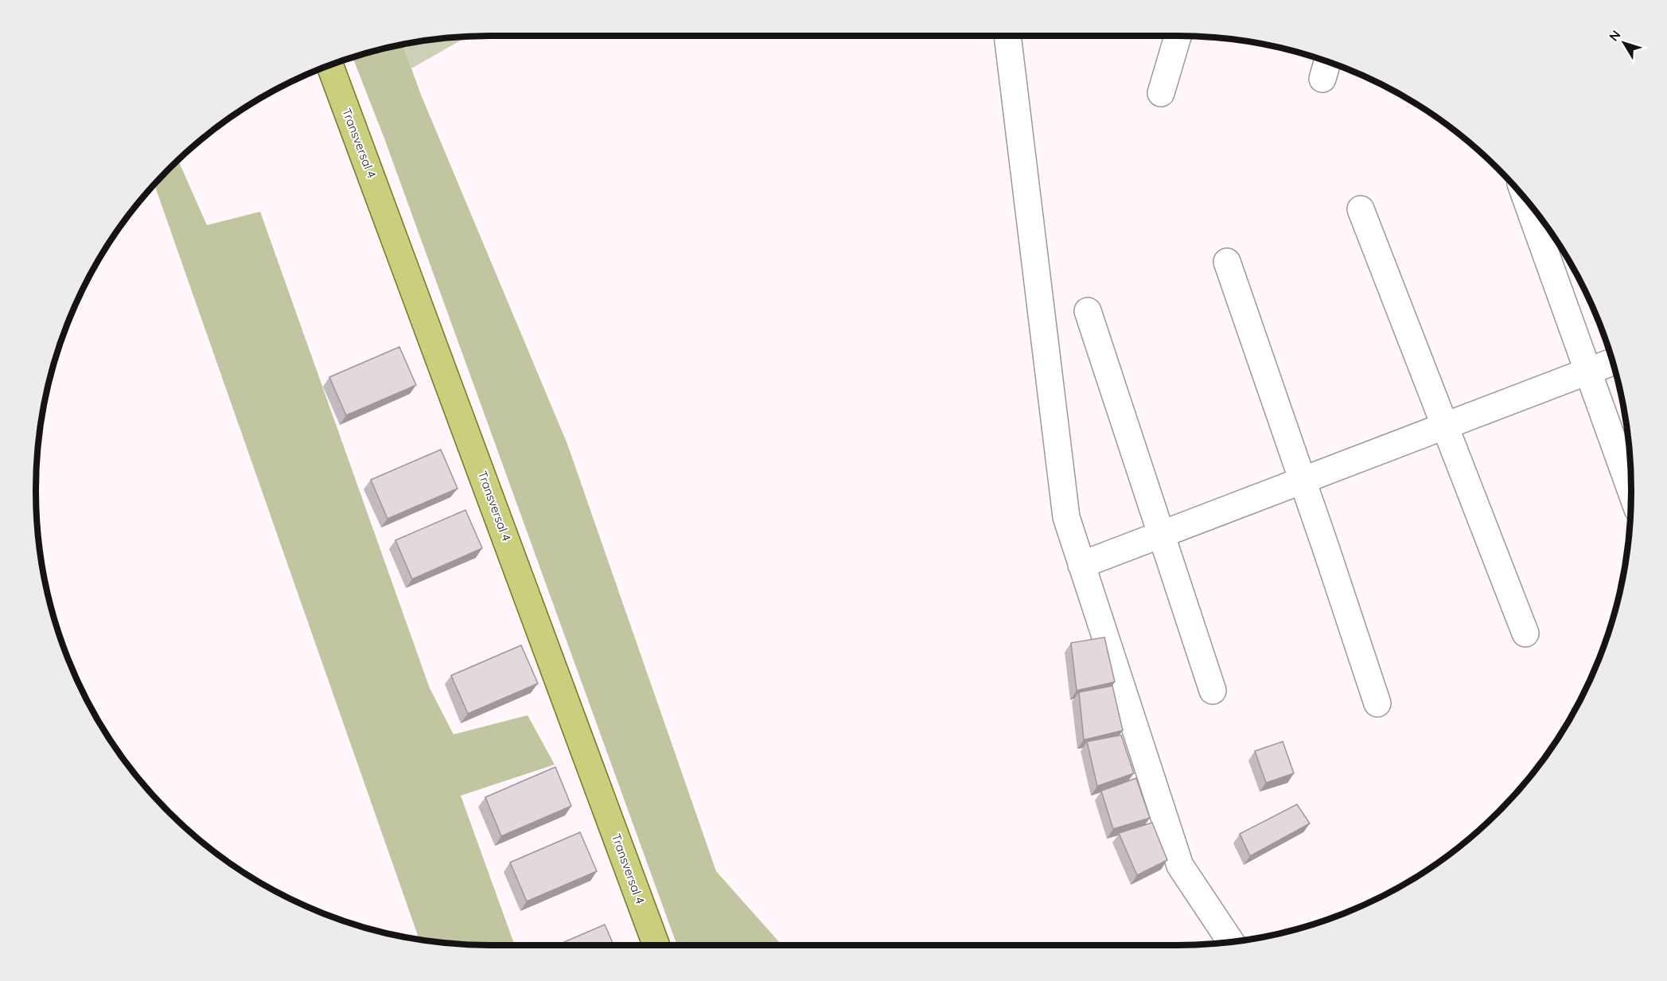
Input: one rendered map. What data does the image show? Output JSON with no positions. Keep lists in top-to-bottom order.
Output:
{
  "streets": {
    "main road": ["Transversal 4"]
  },
  "north": "top left"
}
